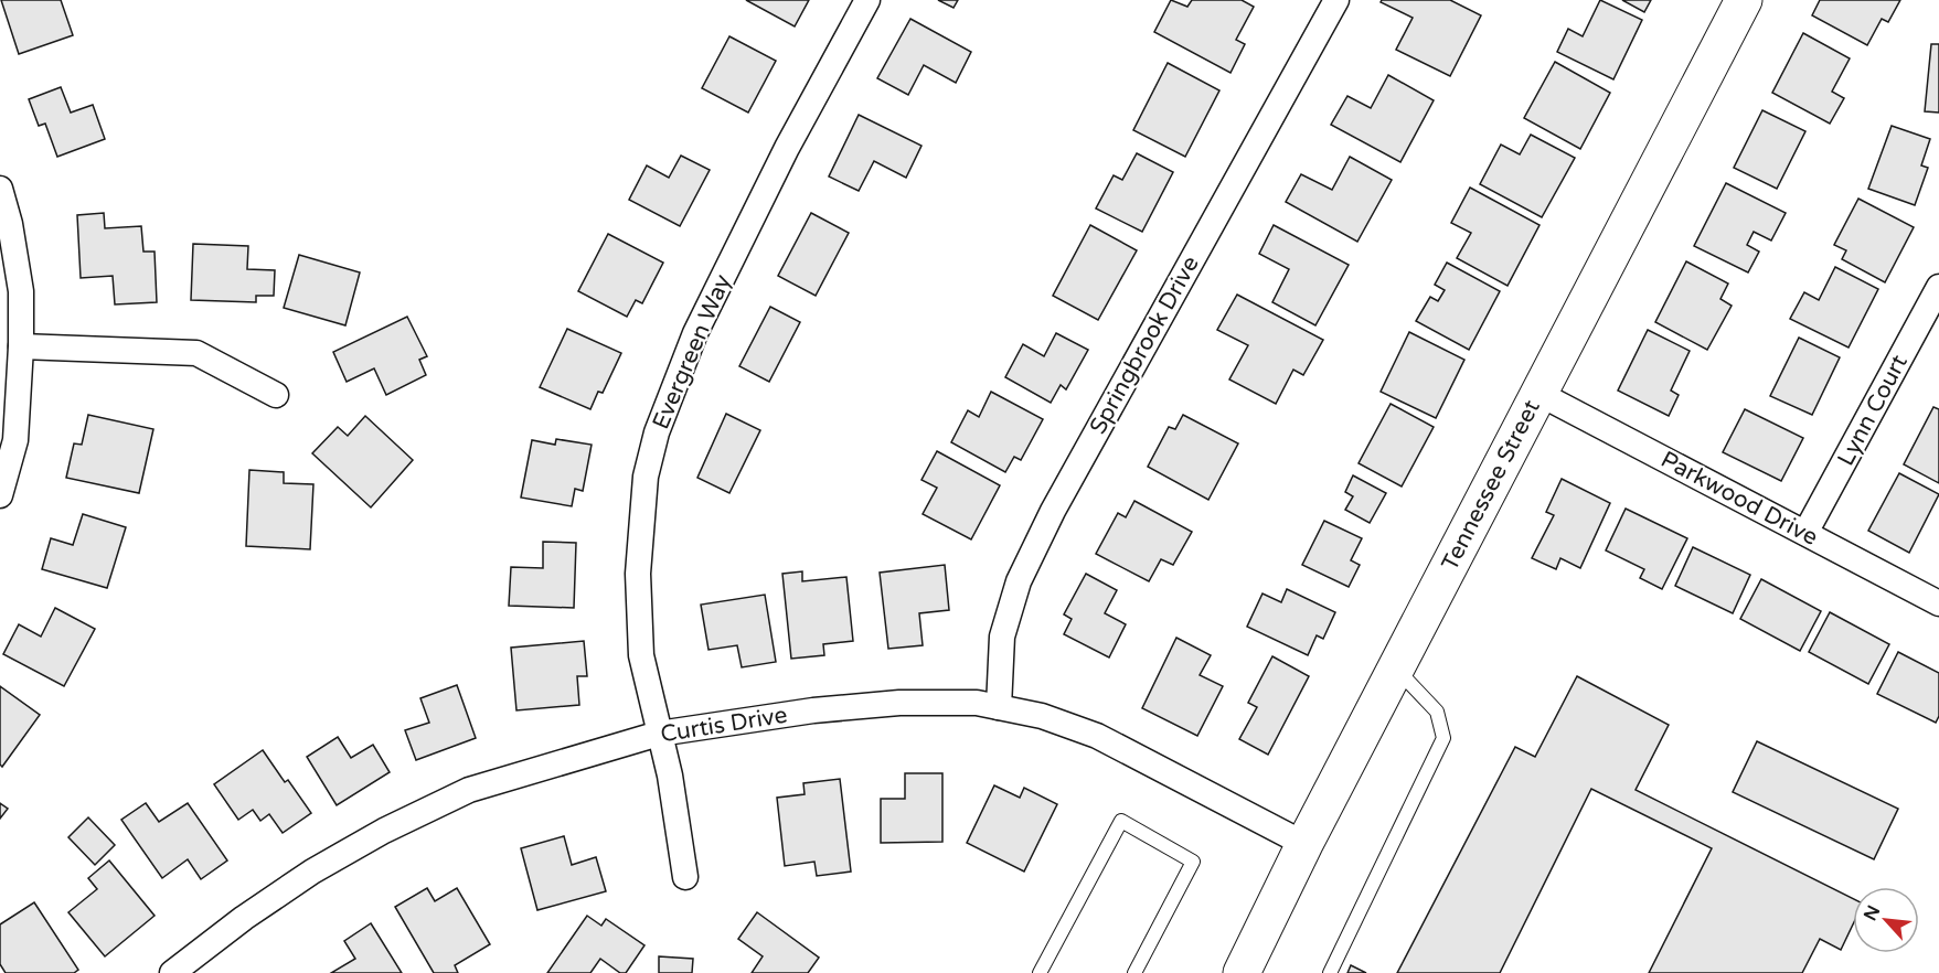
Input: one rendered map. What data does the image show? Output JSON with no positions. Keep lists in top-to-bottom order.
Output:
{
  "streets": {
    "main road": ["Tennessee Street"],
    "street": [
      "Springbrook Drive",
      "Evergreen Way",
      "Lynn Court",
      "Parkwood Drive",
      "Curtis Drive"
    ]
  },
  "crossings": [
    ["Springbrook Drive", "Curtis Drive"],
    ["Evergreen Way", "Curtis Drive"],
    ["Lynn Court", "Parkwood Drive"],
    ["Tennessee Street", "Parkwood Drive"],
    ["Tennessee Street", "Curtis Drive"]
  ],
  "north": "top left"
}
